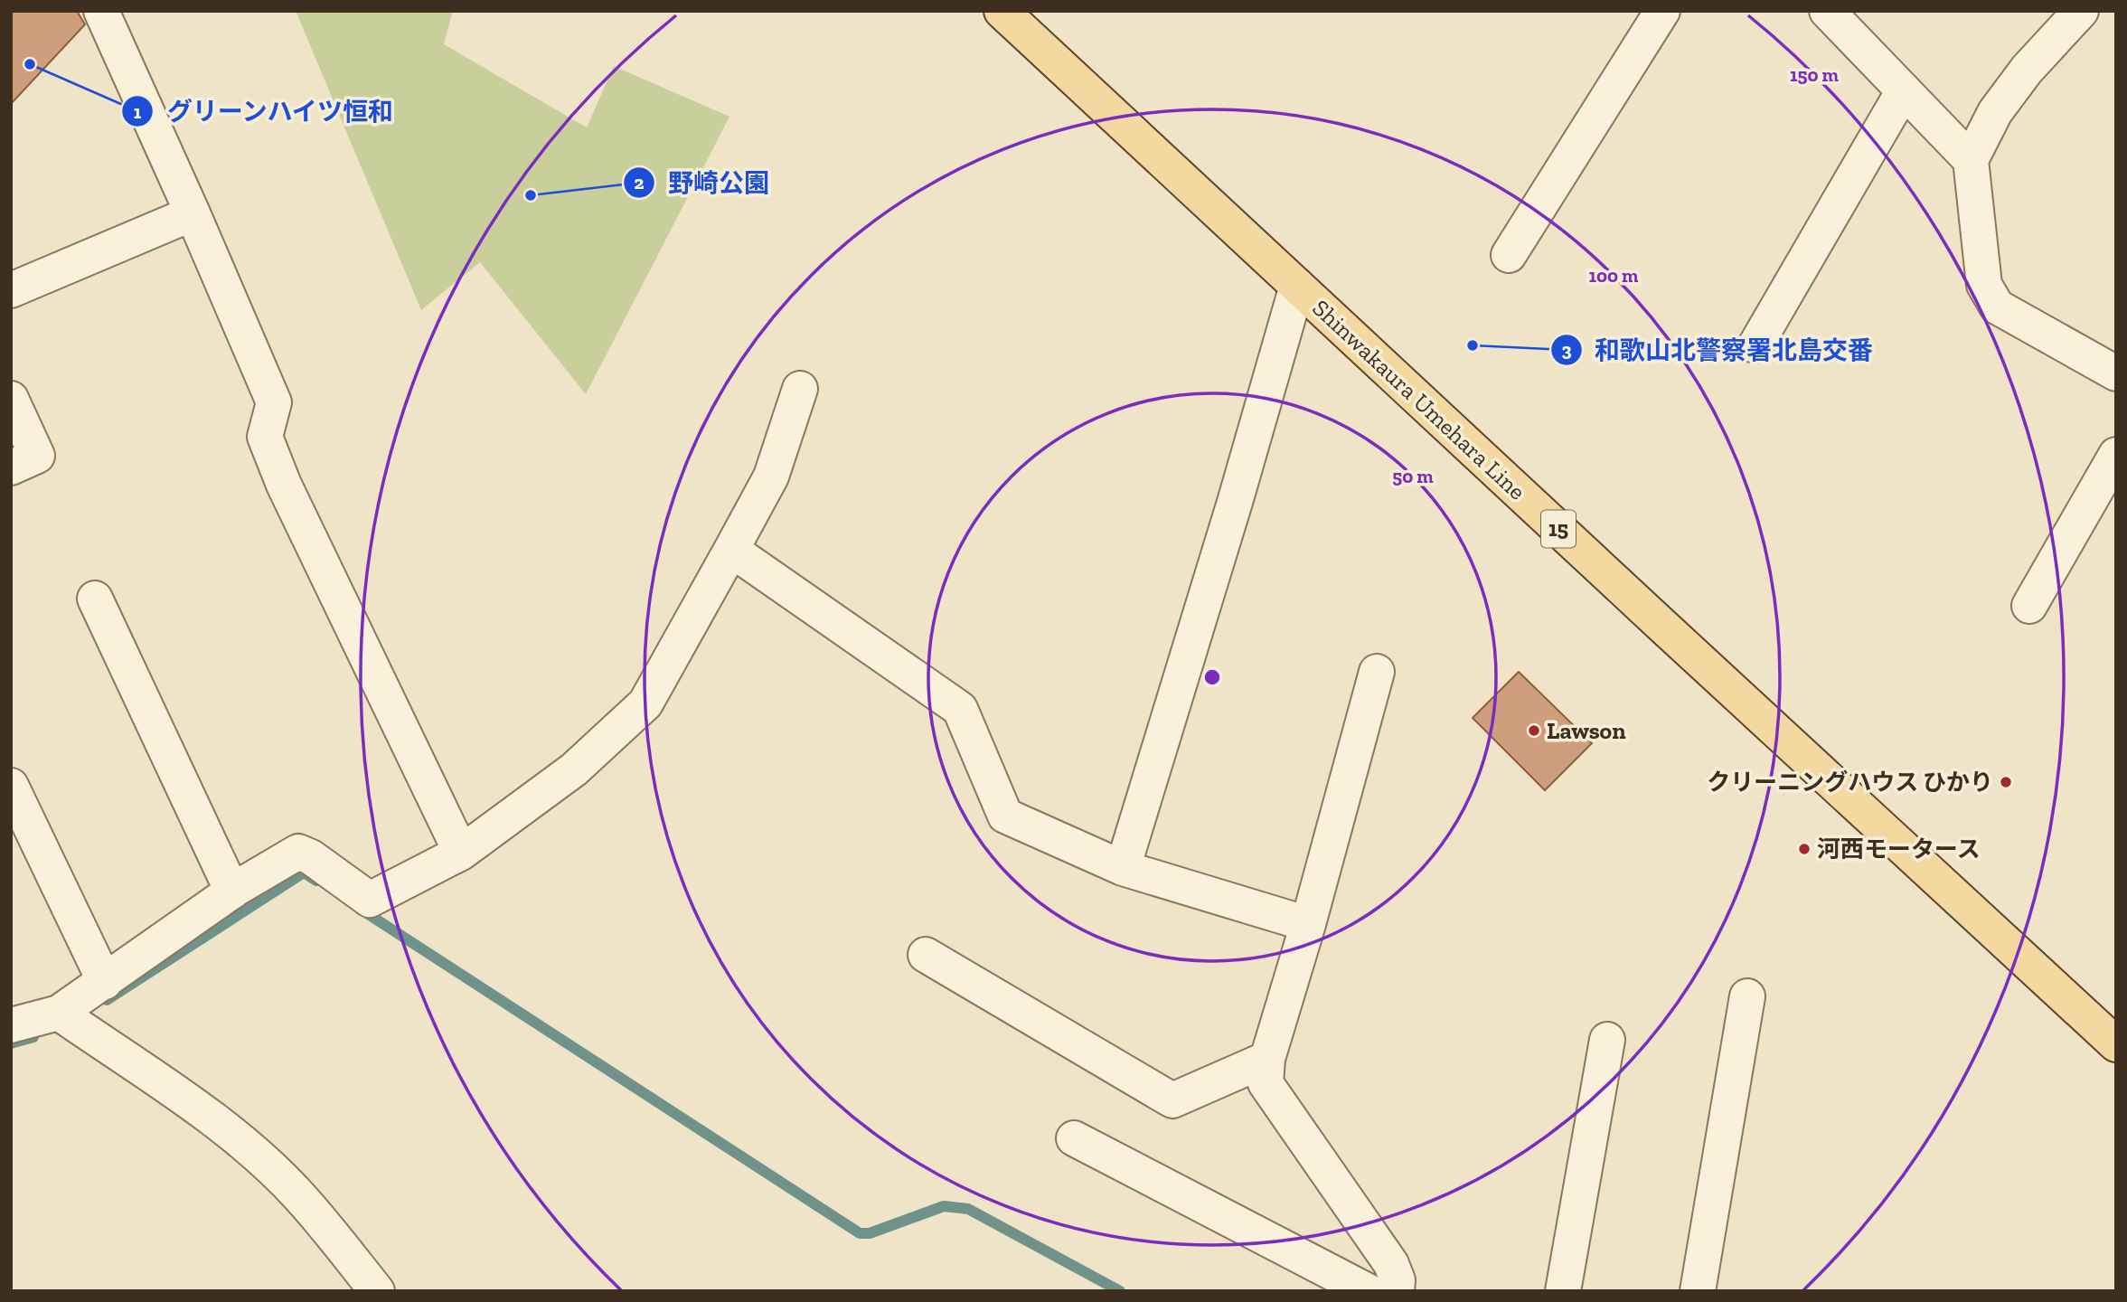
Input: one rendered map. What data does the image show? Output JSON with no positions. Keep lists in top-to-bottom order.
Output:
{
  "streets": {
    "main road": ["Shinwakaura Umehara Line", "15"]
  },
  "places": [
    "グリーンハイツ恒和",
    "野崎公園",
    "和歌山北警察署北島交番",
    "Lawson",
    "クリーニングハウス ひかり",
    "河西モータース"
  ],
  "rings": ["150 m", "100 m", "50 m"]
}
